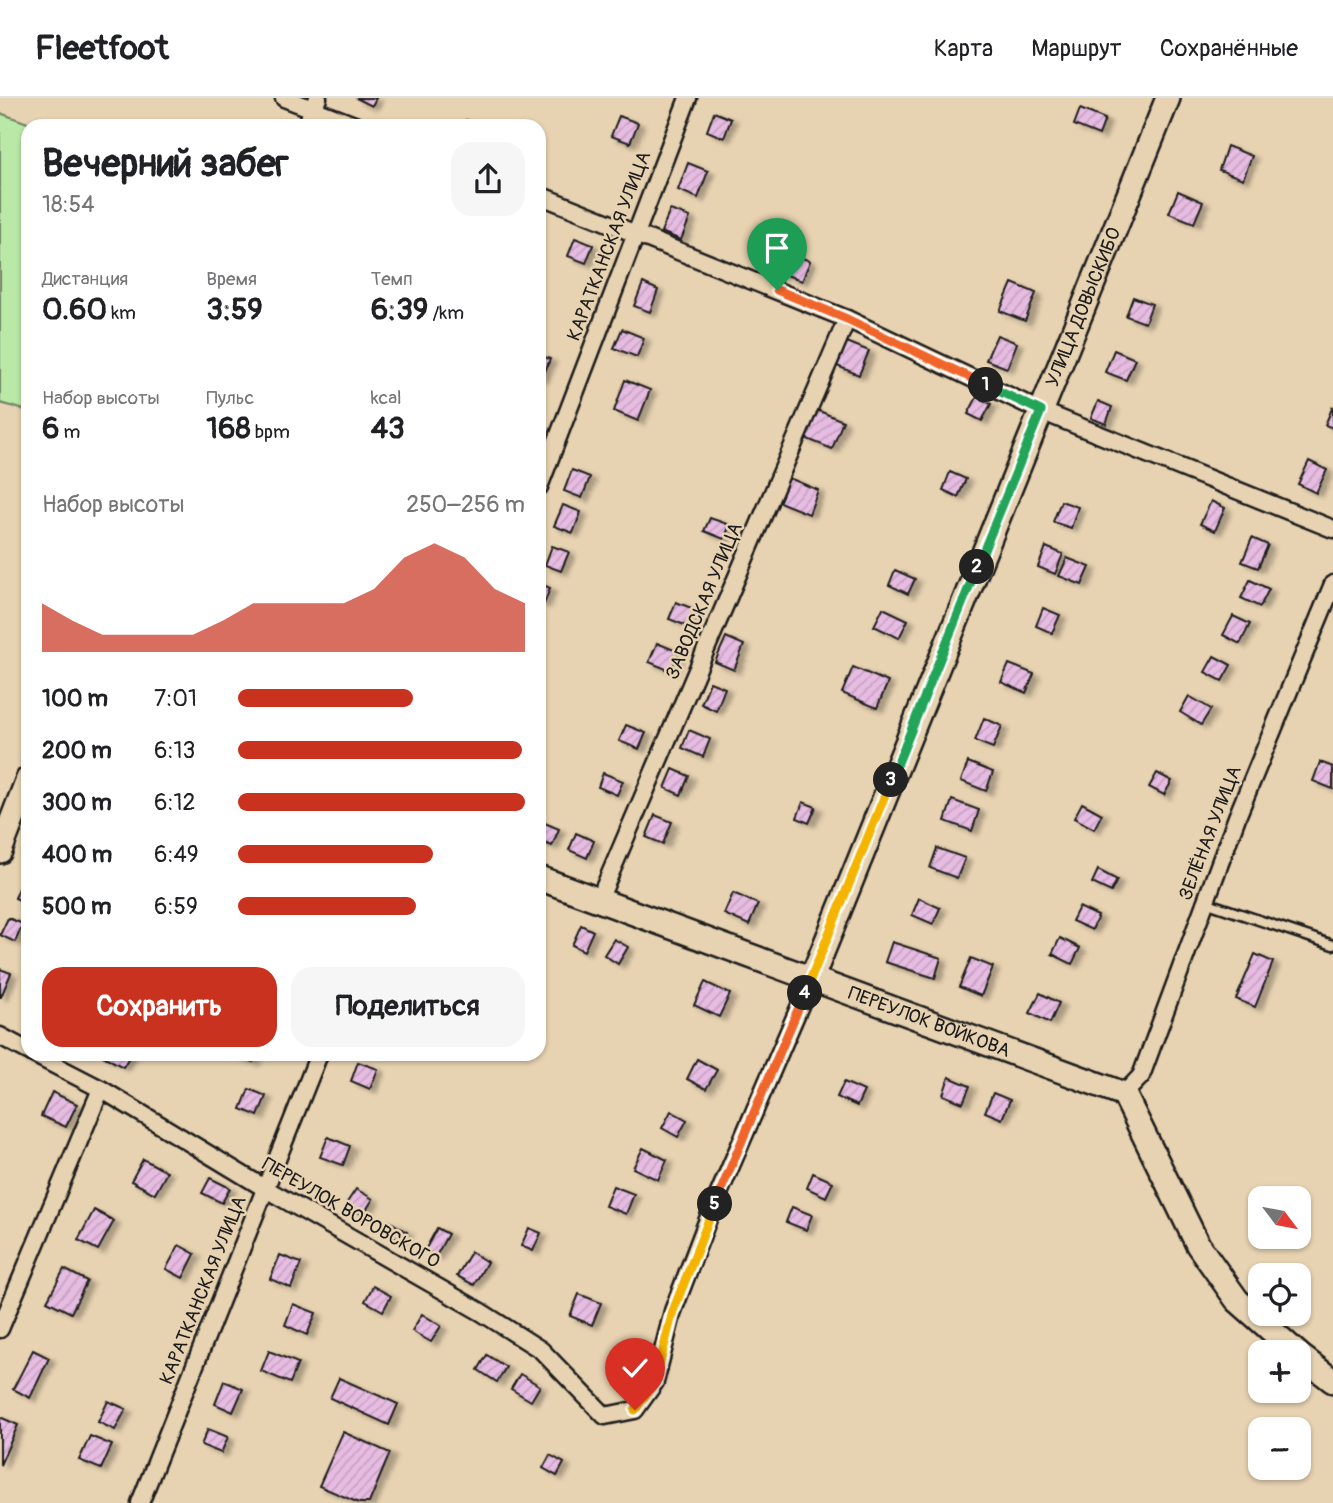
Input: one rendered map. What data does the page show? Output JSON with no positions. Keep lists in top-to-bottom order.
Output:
{
  "streets": {
    "street": [
      "КАРАТКАНСКАЯ УЛИЦА",
      "УЛИЦА ДОВЫСКИБО",
      "ЗАВОДСКАЯ УЛИЦА",
      "ЗЕЛЁНАЯ УЛИЦА",
      "ПЕРЕУЛОК ВОЙКОВА",
      "ПЕРЕУЛОК ВОРОВСКОГО"
    ]
  },
  "crossings": [
    ["КАРАТКАНСКАЯ УЛИЦА", "ПЕРЕУЛОК ВОРОВСКОГО"],
    ["УЛИЦА ДОВЫСКИБО", "ПЕРЕУЛОК ВОЙКОВА"],
    ["УЛИЦА ДОВЫСКИБО", "ПЕРЕУЛОК ВОРОВСКОГО"],
    ["ЗАВОДСКАЯ УЛИЦА", "ПЕРЕУЛОК ВОЙКОВА"],
    ["ЗЕЛЁНАЯ УЛИЦА", "ПЕРЕУЛОК ВОЙКОВА"]
  ],
  "north": "bottom right",
  "page": {
    "header": "Fleetfoot",
    "nav": ["Карта", "Маршрут", "Сохранённые"],
    "heading": ["Вечерний забег", "18:54"],
    "stats": [
      ["Дистанция", "0.60 km"],
      ["Время", "3:59"],
      ["Темп", "6:39 /km"],
      ["Набор высоты", "6 m"],
      ["Пульс", "168 bpm"],
      ["kcal", "43"]
    ],
    "pins": [
      "1",
      "2",
      "3",
      "4",
      "5"
    ],
    "chart": ["Набор высоты", "250–256 m"],
    "list": [
      {
        "name": "100 m",
        "note": "7:01"
      },
      {
        "name": "200 m",
        "note": "6:13"
      },
      {
        "name": "300 m",
        "note": "6:12"
      },
      {
        "name": "400 m",
        "note": "6:49"
      },
      {
        "name": "500 m",
        "note": "6:59"
      }
    ],
    "buttons": ["Сохранить", "Поделиться"],
    "map_buttons": ["+", "−"]
  }
}
